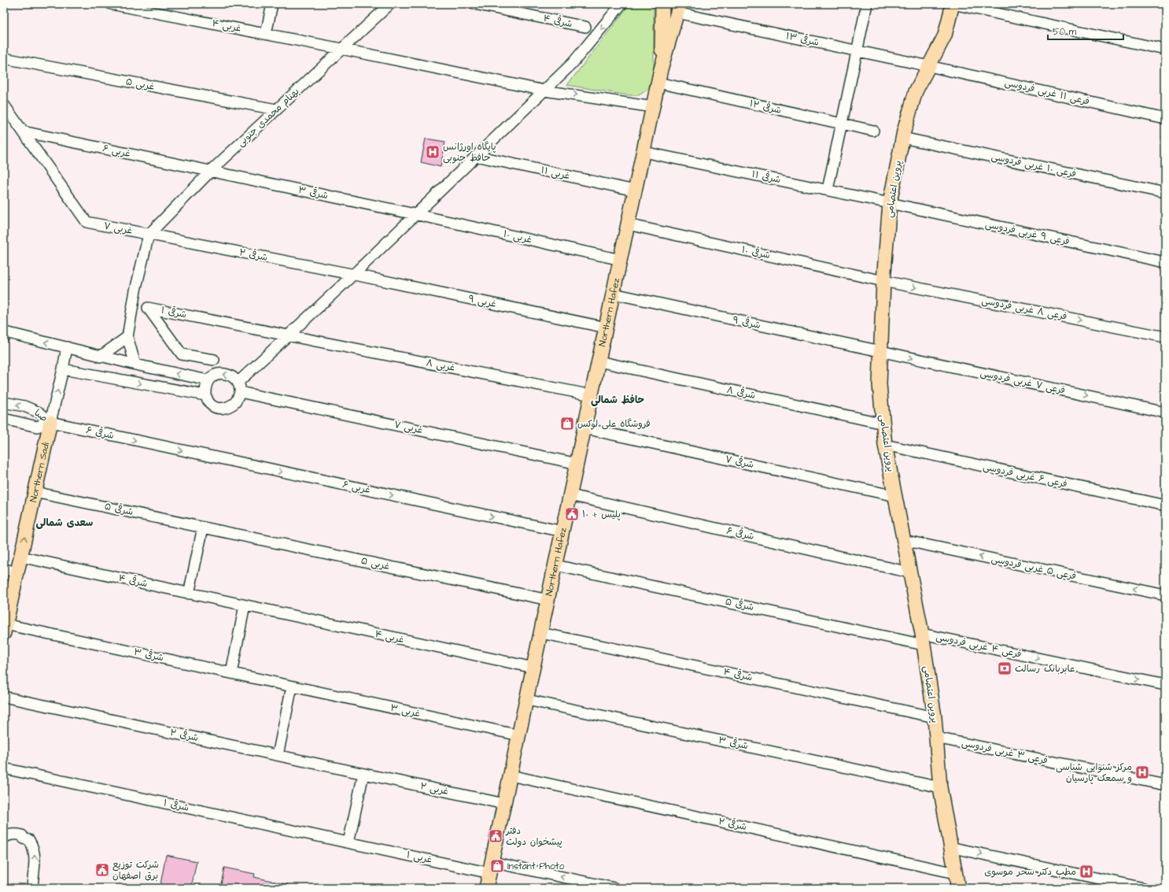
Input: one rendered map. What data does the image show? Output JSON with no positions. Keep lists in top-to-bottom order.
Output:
{
  "streets": {
    "main road": ["پروین اعتصامی", "Northern Hafez", "Northern Sadi"],
    "street": [
      "۴ شرقی",
      "۴ غربی",
      "۱۳ شرقی",
      "۵ غربی",
      "فرعی ۱۱ غربی فردوسی",
      "۱۲ شرقی",
      "بهنام محمدی جنوبی",
      "۶ غربی",
      "فرعی ۱۰ غربی فردوسی",
      "۱۱ غربی",
      "۱۱ شرقی",
      "۳ شرقی",
      "۷ غربی",
      "فرعی ۹ غربی فردوسی",
      "۱۰ غربی",
      "شرقی ۱۰",
      "۲ شرقی",
      "۹ غربی",
      "فرعی ۸ غربی فردوسی",
      "۱ شرقی",
      "شرقی ۹",
      "۸ غربی",
      "فرعی ۷ غربی فردوسی",
      "۸ شرقی",
      "صبا",
      "۶ شرقی",
      "۷ شرقی",
      "فرعی ۶ غربی فردوسی",
      "۵ شرقی",
      "فرعی ۵ غربی فردوسی",
      "فرعی ۴ غربی فردوسی",
      "۳ غربی",
      "فرعی ۳ غربی فردوسی",
      "۲ غربی",
      "۱ غربی"
    ]
  },
  "crossings": [
    ["۴ شرقی", "۴ غربی"],
    ["۴ شرقی", "پروین اعتصامی"],
    ["۴ شرقی", "Northern Hafez"],
    ["۴ شرقی", "Northern Sadi"],
    ["۴ غربی", "بهنام محمدی جنوبی"],
    ["۴ غربی", "Northern Hafez"],
    ["۱۳ شرقی", "فرعی ۱۱ غربی فردوسی"],
    ["۱۳ شرقی", "پروین اعتصامی"],
    ["۱۳ شرقی", "Northern Hafez"],
    ["۵ غربی", "بهنام محمدی جنوبی"],
    ["۵ غربی", "Northern Hafez"],
    ["۵ غربی", "۵ شرقی"],
    ["فرعی ۱۱ غربی فردوسی", "پروین اعتصامی"],
    ["۱۲ شرقی", "Northern Hafez"],
    ["بهنام محمدی جنوبی", "۶ غربی"],
    ["بهنام محمدی جنوبی", "۳ شرقی"],
    ["بهنام محمدی جنوبی", "۷ غربی"],
    ["بهنام محمدی جنوبی", "۲ شرقی"],
    ["۶ غربی", "۳ شرقی"],
    ["۶ غربی", "۷ غربی"],
    ["۶ غربی", "Northern Hafez"],
    ["۶ غربی", "۶ شرقی"],
    ["فرعی ۱۰ غربی فردوسی", "پروین اعتصامی"],
    ["۱۱ غربی", "Northern Hafez"],
    ["۱۱ شرقی", "پروین اعتصامی"],
    ["۱۱ شرقی", "فرعی ۹ غربی فردوسی"],
    ["۱۱ شرقی", "Northern Hafez"],
    ["پروین اعتصامی", "۳ شرقی"],
    ["پروین اعتصامی", "فرعی ۹ غربی فردوسی"],
    ["پروین اعتصامی", "شرقی ۱۰"],
    ["پروین اعتصامی", "۲ شرقی"],
    ["پروین اعتصامی", "فرعی ۸ غربی فردوسی"],
    ["پروین اعتصامی", "شرقی ۹"],
    ["پروین اعتصامی", "فرعی ۷ غربی فردوسی"],
    ["پروین اعتصامی", "۸ شرقی"],
    ["پروین اعتصامی", "۶ شرقی"],
    ["پروین اعتصامی", "۷ شرقی"],
    ["پروین اعتصامی", "فرعی ۶ غربی فردوسی"],
    ["پروین اعتصامی", "۵ شرقی"],
    ["پروین اعتصامی", "فرعی ۵ غربی فردوسی"],
    ["پروین اعتصامی", "فرعی ۴ غربی فردوسی"],
    ["پروین اعتصامی", "فرعی ۳ غربی فردوسی"],
    ["۳ شرقی", "۱۰ غربی"],
    ["۳ شرقی", "Northern Hafez"],
    ["۳ شرقی", "Northern Sadi"],
    ["۳ شرقی", "۳ غربی"],
    ["۷ غربی", "۲ شرقی"],
    ["۷ غربی", "Northern Hafez"],
    ["۱۰ غربی", "Northern Hafez"],
    ["شرقی ۱۰", "فرعی ۸ غربی فردوسی"],
    ["شرقی ۱۰", "Northern Hafez"],
    ["۲ شرقی", "۹ غربی"],
    ["۲ شرقی", "Northern Hafez"],
    ["۲ شرقی", "۲ غربی"],
    ["۹ غربی", "Northern Hafez"],
    ["۱ شرقی", "۸ غربی"],
    ["۱ شرقی", "۱ غربی"],
    ["Northern Hafez", "شرقی ۹"],
    ["Northern Hafez", "۸ غربی"],
    ["Northern Hafez", "۸ شرقی"],
    ["Northern Hafez", "۶ شرقی"],
    ["Northern Hafez", "۷ شرقی"],
    ["Northern Hafez", "۵ شرقی"],
    ["Northern Hafez", "۳ غربی"],
    ["Northern Hafez", "۲ غربی"],
    ["Northern Hafez", "۱ غربی"],
    ["شرقی ۹", "فرعی ۷ غربی فردوسی"],
    ["صبا", "۶ شرقی"],
    ["صبا", "Northern Sadi"],
    ["۶ شرقی", "Northern Sadi"],
    ["Northern Sadi", "۵ شرقی"],
    ["۵ شرقی", "فرعی ۴ غربی فردوسی"]
  ],
  "one_way": [
    "۶ غربی",
    "فرعی ۸ غربی فردوسی",
    "فرعی ۷ غربی فردوسی",
    "فرعی ۵ غربی فردوسی",
    "فرعی ۴ غربی فردوسی"
  ],
  "districts": ["حافظ شمالی", "سعدی شمالی"],
  "places": {
    "hospital": ["پایگاه اورژانس حافظ جنوبی", "مرکز شنوایی شناسی و سمعک پارسیان", "مطب دکتر سحر موسوی"],
    "shop": ["فروشگاه علی لوکس", "Instant Photo"],
    "public building": ["پلیس + ۱۰", "دفتر پیشخوان دولت", "شرکت توزیع برق اصفهان"],
    "bank": ["عابربانک رسالت"]
  },
  "scale_bar": "50 m"
}
